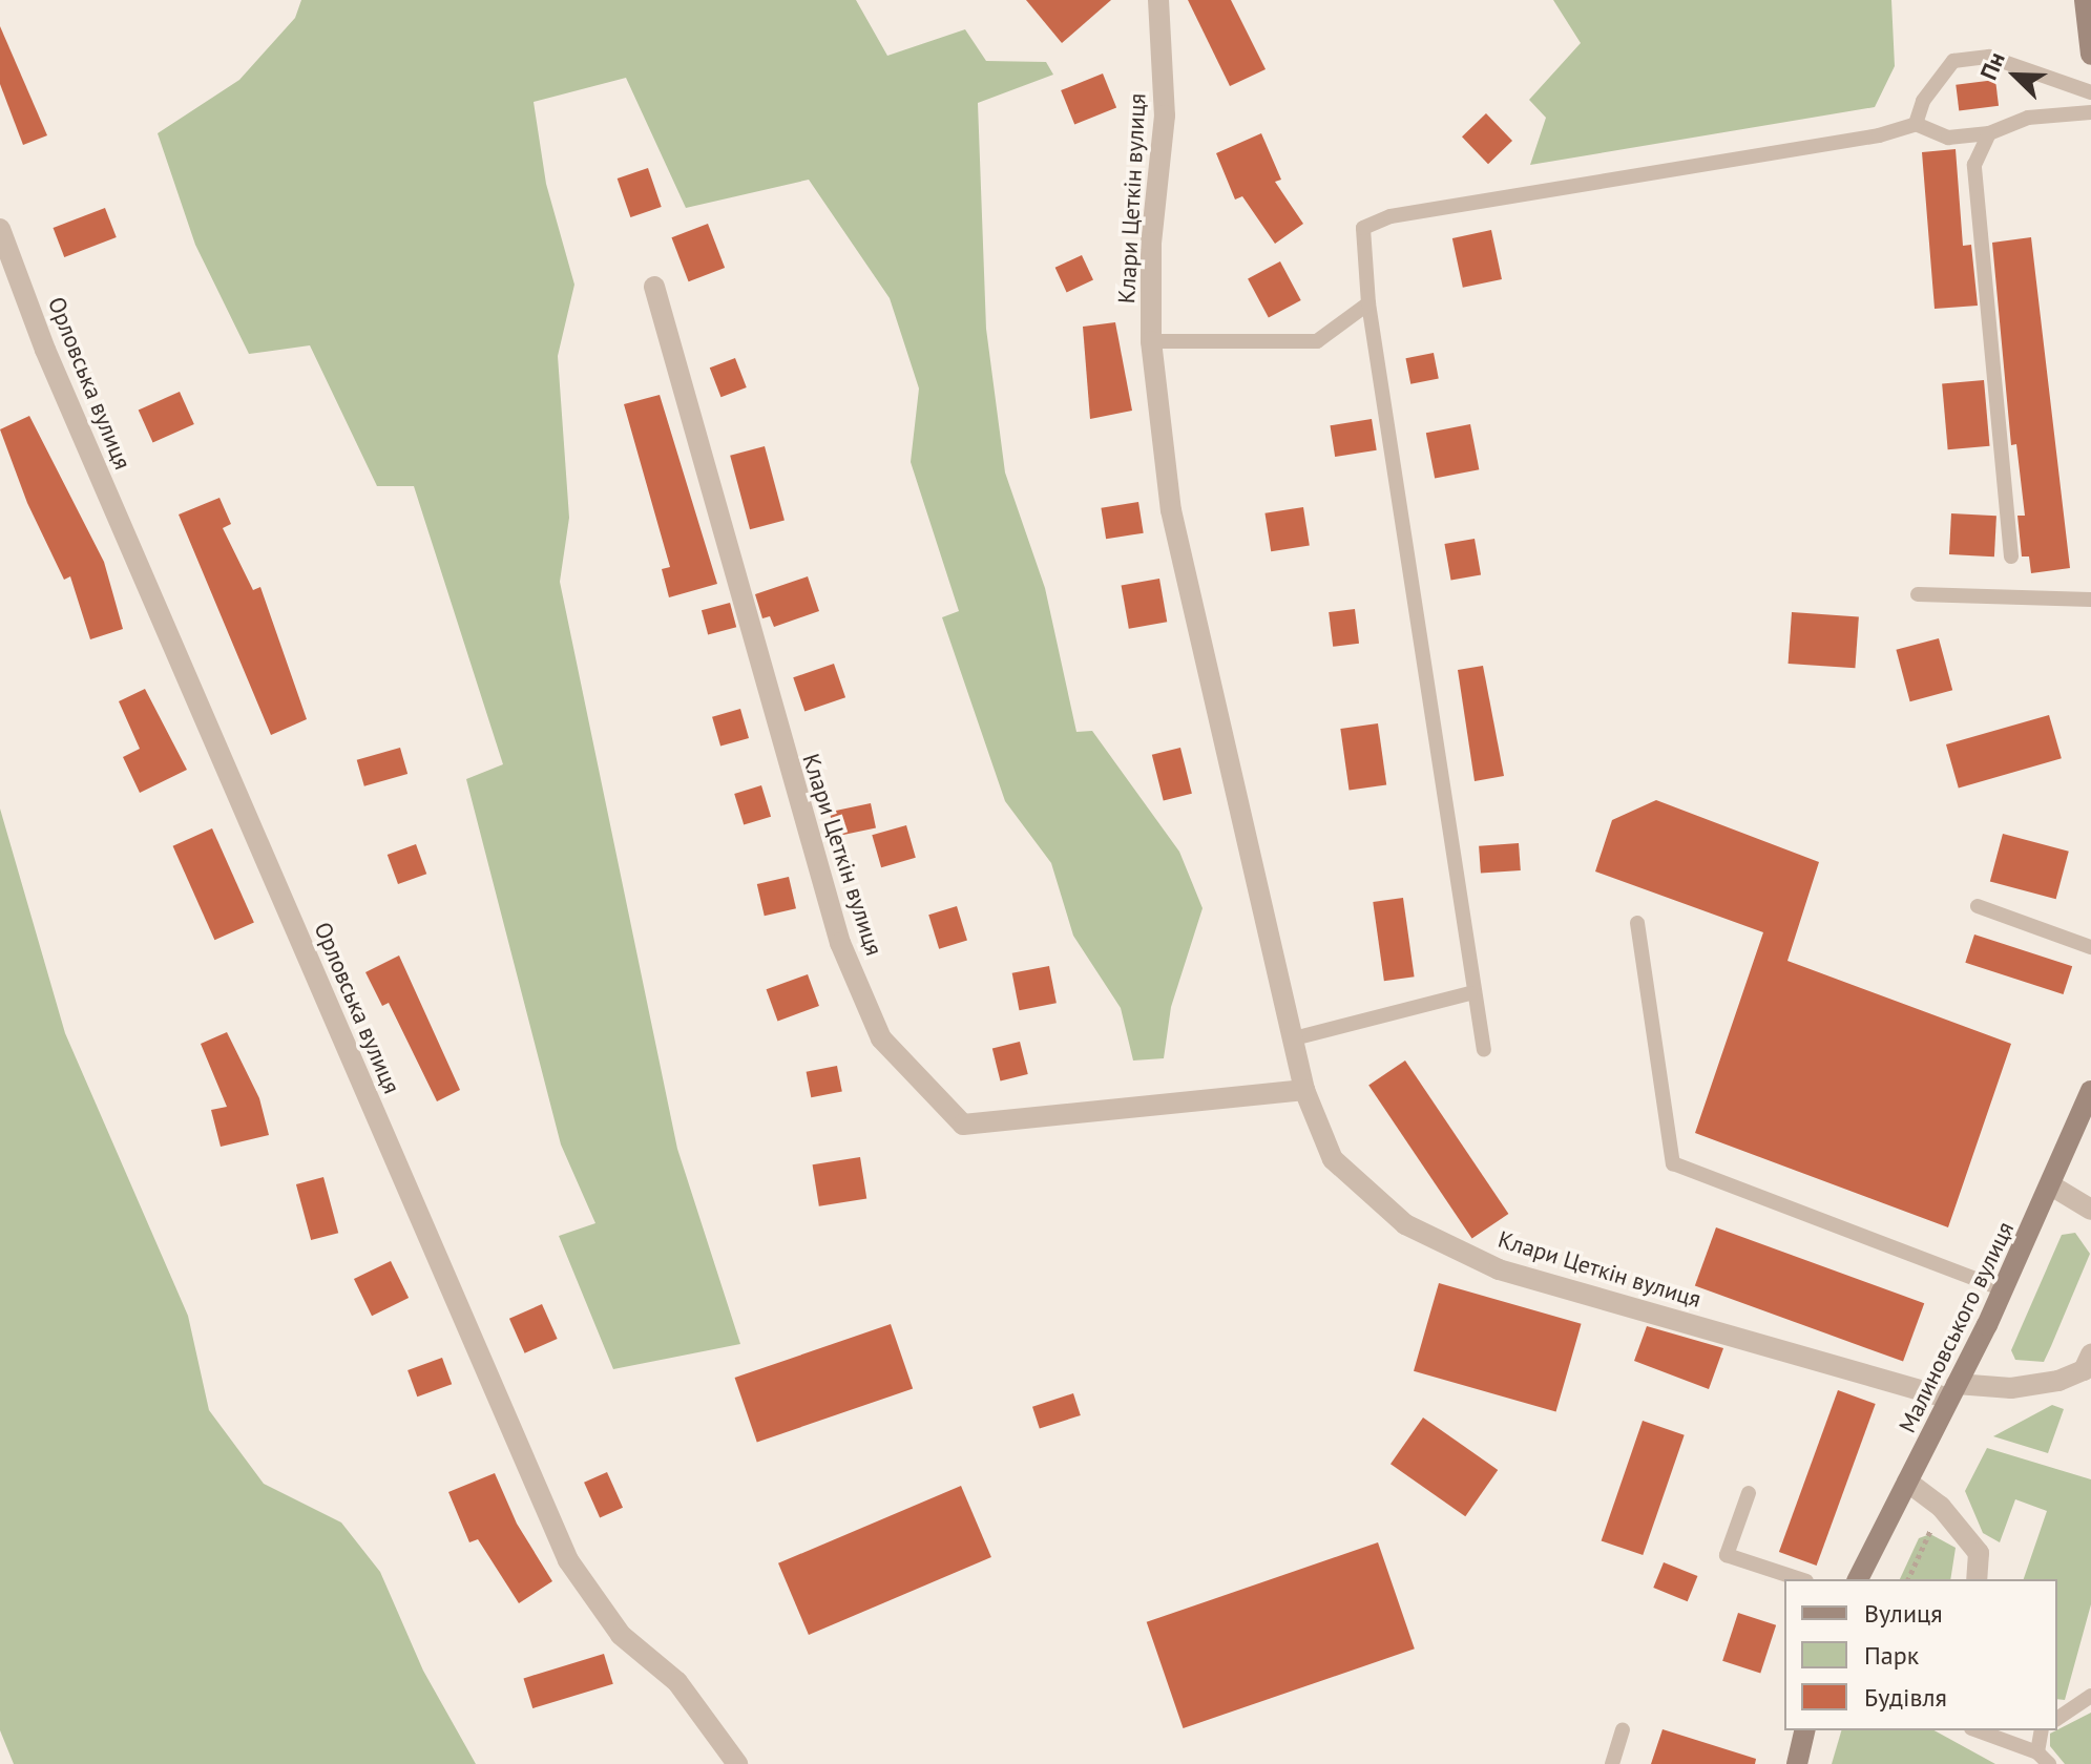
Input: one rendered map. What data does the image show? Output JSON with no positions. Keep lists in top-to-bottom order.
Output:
{
  "streets": {
    "main road": ["Малиновського вулиця"],
    "street": ["Клари Цеткін вулиця", "Орловська вулиця"]
  },
  "crossings": [
    ["Клари Цеткін вулиця", "Малиновського вулиця"]
  ],
  "legend": ["Вулиця", "Парк", "Будівля"],
  "north": "top left"
}
